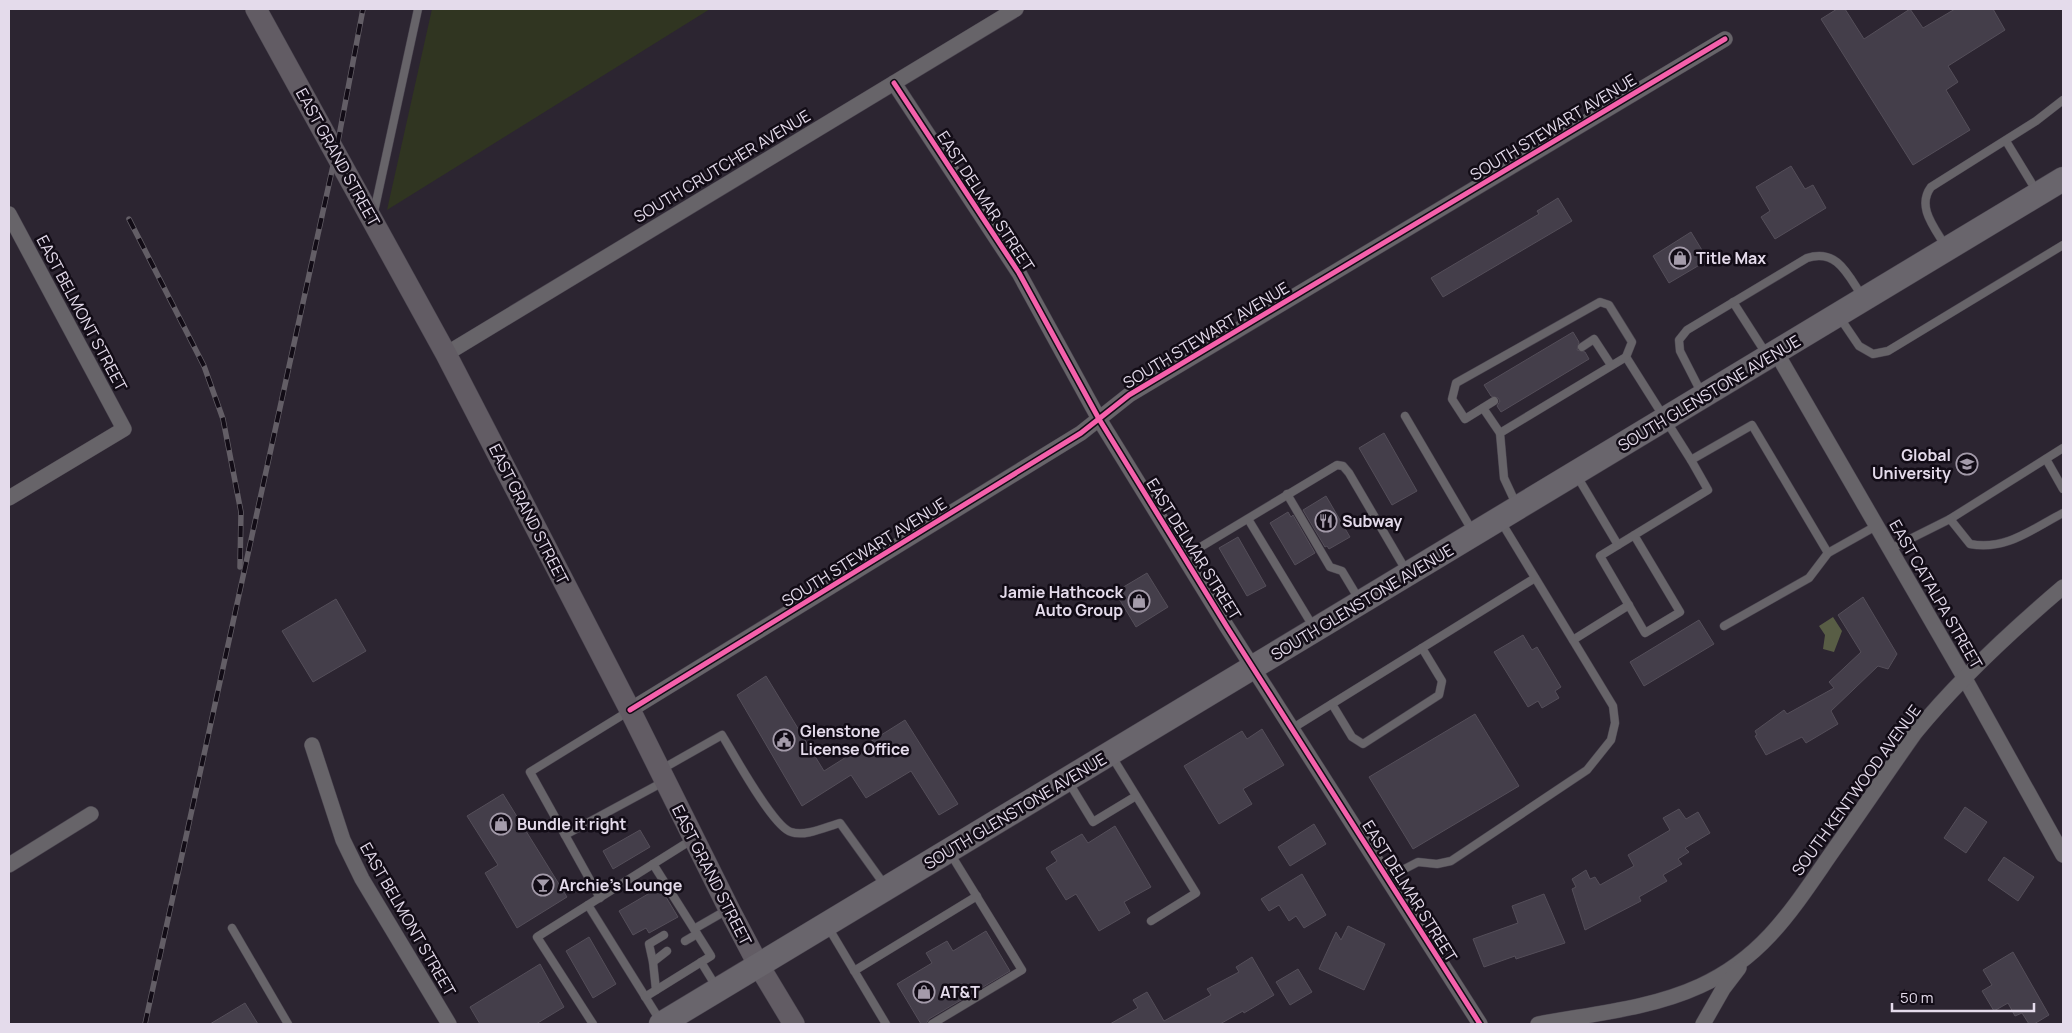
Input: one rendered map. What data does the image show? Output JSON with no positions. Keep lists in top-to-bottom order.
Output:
{
  "streets": {
    "main road": ["EAST GRAND STREET", "SOUTH GLENSTONE AVENUE"],
    "street": [
      "SOUTH STEWART AVENUE",
      "SOUTH CRUTCHER AVENUE",
      "EAST DELMAR STREET",
      "EAST BELMONT STREET",
      "EAST CATALPA STREET",
      "SOUTH KENTWOOD AVENUE"
    ]
  },
  "crossings": [
    ["SOUTH STEWART AVENUE", "EAST GRAND STREET"],
    ["SOUTH STEWART AVENUE", "EAST DELMAR STREET"],
    ["EAST GRAND STREET", "SOUTH CRUTCHER AVENUE"],
    ["EAST GRAND STREET", "SOUTH GLENSTONE AVENUE"],
    ["SOUTH CRUTCHER AVENUE", "EAST DELMAR STREET"],
    ["EAST DELMAR STREET", "SOUTH GLENSTONE AVENUE"],
    ["SOUTH GLENSTONE AVENUE", "EAST CATALPA STREET"],
    ["EAST CATALPA STREET", "SOUTH KENTWOOD AVENUE"]
  ],
  "places": {
    "shop": [
      "Title Max",
      "Jamie Hathcock Auto Group",
      "Bundle it right",
      "AT&T"
    ],
    "school or university": ["Global University"],
    "restaurant": ["Subway"],
    "public building": ["Glenstone License Office"],
    "bar": ["Archie's Lounge"]
  },
  "scale_bar": "50 m"
}
